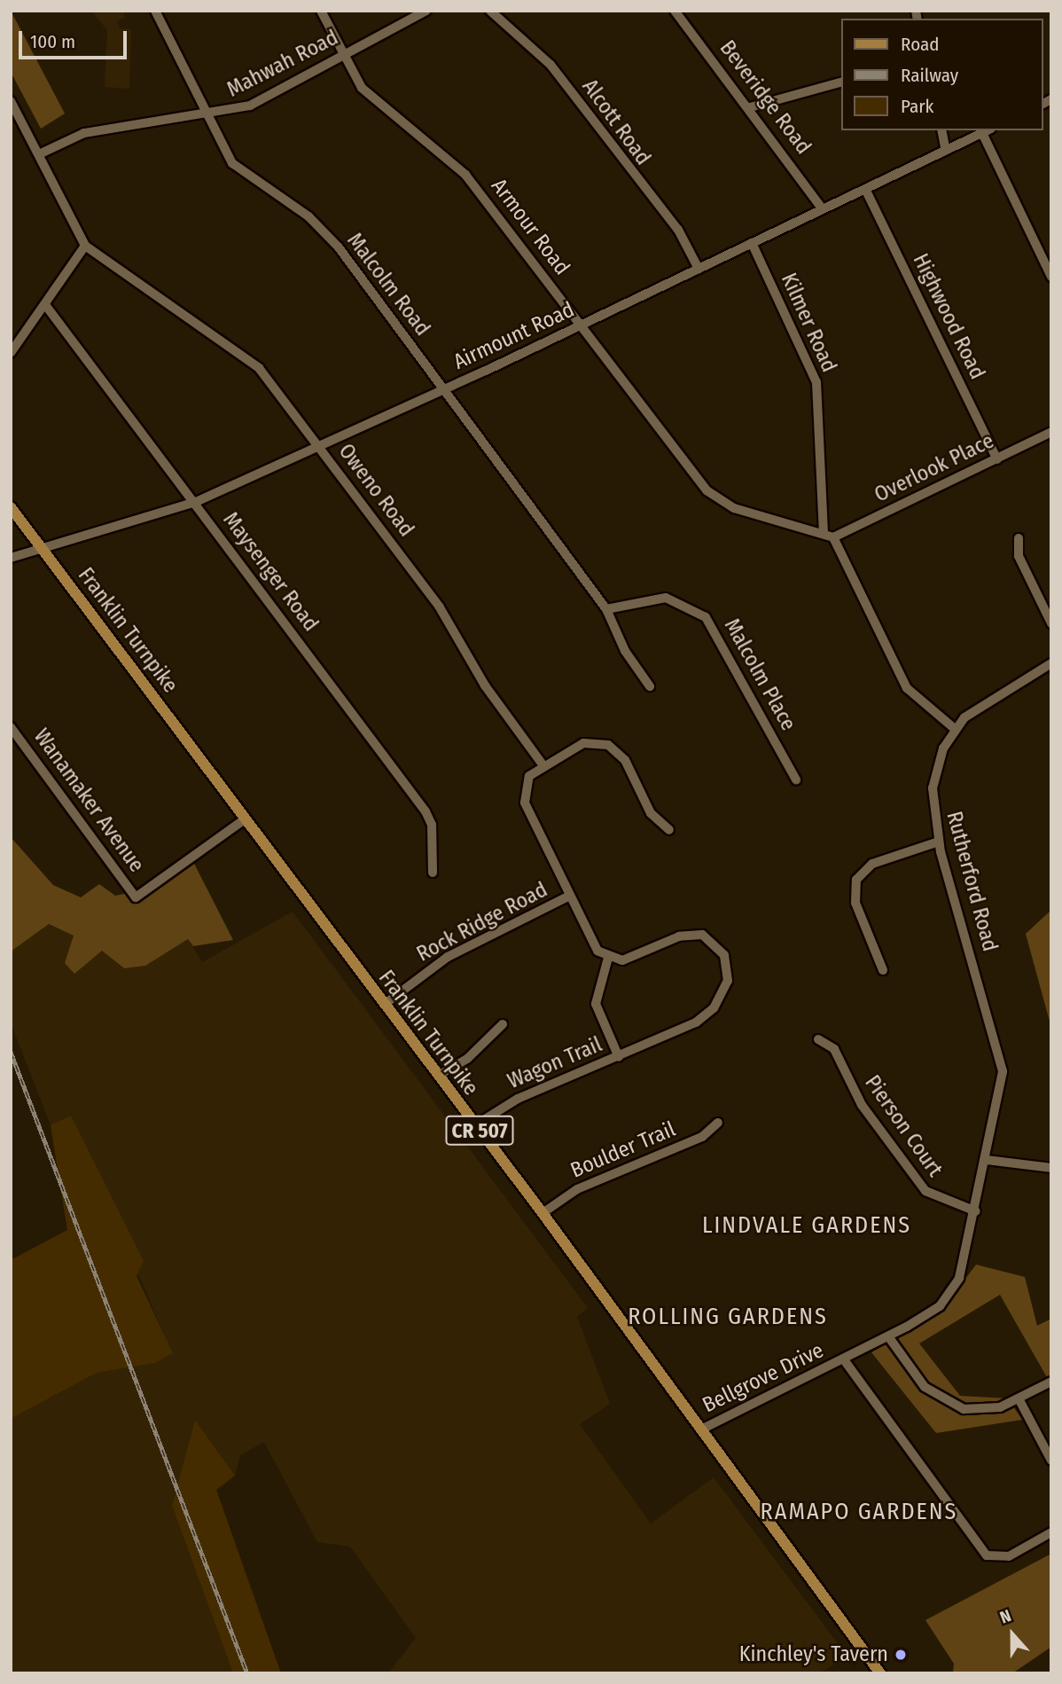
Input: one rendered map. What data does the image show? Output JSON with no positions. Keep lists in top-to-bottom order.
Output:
{
  "streets": {
    "main road": ["Franklin Turnpike", "CR 507"],
    "street": [
      "Mahwah Road",
      "Beveridge Road",
      "Alcott Road",
      "Armour Road",
      "Malcolm Road",
      "Highwood Road",
      "Kilmer Road",
      "Airmount Road",
      "Overlook Place",
      "Oweno Road",
      "Maysenger Road",
      "Malcolm Place",
      "Wanamaker Avenue",
      "Rutherford Road",
      "Rock Ridge Road",
      "Wagon Trail",
      "Pierson Court",
      "Boulder Trail",
      "Bellgrove Drive"
    ]
  },
  "crossings": [
    ["Mahwah Road", "Armour Road"],
    ["Mahwah Road", "Malcolm Road"],
    ["Mahwah Road", "Oweno Road"],
    ["Beveridge Road", "Airmount Road"],
    ["Alcott Road", "Airmount Road"],
    ["Armour Road", "Kilmer Road"],
    ["Armour Road", "Airmount Road"],
    ["Armour Road", "Overlook Place"],
    ["Malcolm Road", "Airmount Road"],
    ["Malcolm Road", "Malcolm Place"],
    ["Highwood Road", "Airmount Road"],
    ["Highwood Road", "Overlook Place"],
    ["Kilmer Road", "Airmount Road"],
    ["Airmount Road", "Oweno Road"],
    ["Airmount Road", "Maysenger Road"],
    ["Airmount Road", "Franklin Turnpike"],
    ["Franklin Turnpike", "Wanamaker Avenue"],
    ["Franklin Turnpike", "Rock Ridge Road"],
    ["Franklin Turnpike", "Wagon Trail"],
    ["Franklin Turnpike", "Boulder Trail"],
    ["Franklin Turnpike", "Bellgrove Drive"],
    ["Rutherford Road", "Bellgrove Drive"],
    ["Pierson Court", "Bellgrove Drive"]
  ],
  "districts": ["LINDVALE GARDENS", "ROLLING GARDENS", "RAMAPO GARDENS"],
  "places": ["Kinchley's Tavern"],
  "legend": ["Road", "Railway", "Park"],
  "scale_bar": "100 m",
  "north": "top"
}
